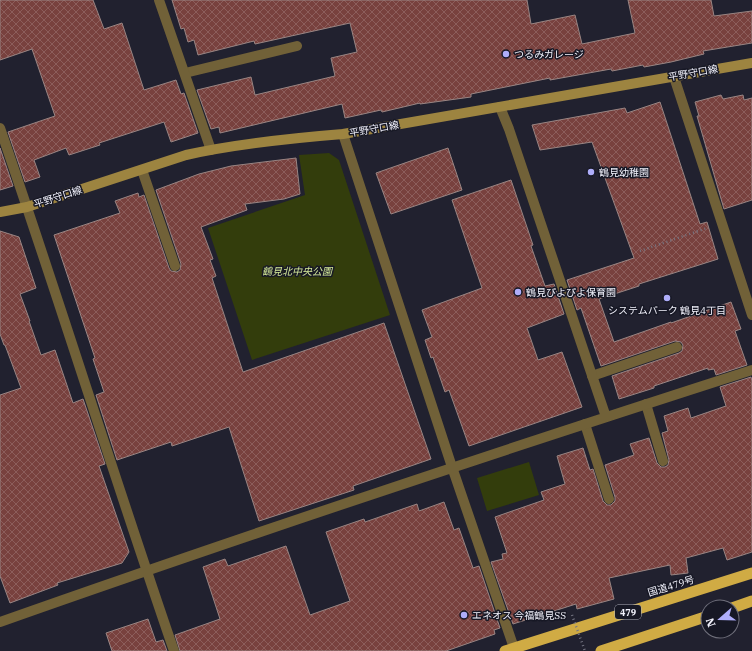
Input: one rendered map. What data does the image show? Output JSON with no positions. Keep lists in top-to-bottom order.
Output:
{
  "streets": {
    "highway": ["国道479号", "479"],
    "main road": ["平野守口線"]
  },
  "parks": ["鶴見北中央公園"],
  "places": [
    "つるみガレージ",
    "鶴見幼稚園",
    "鶴見ぴよぴよ保育園",
    "システムパーク 鶴見4丁目",
    "エネオス 今福鶴見SS"
  ],
  "north": "left"
}
